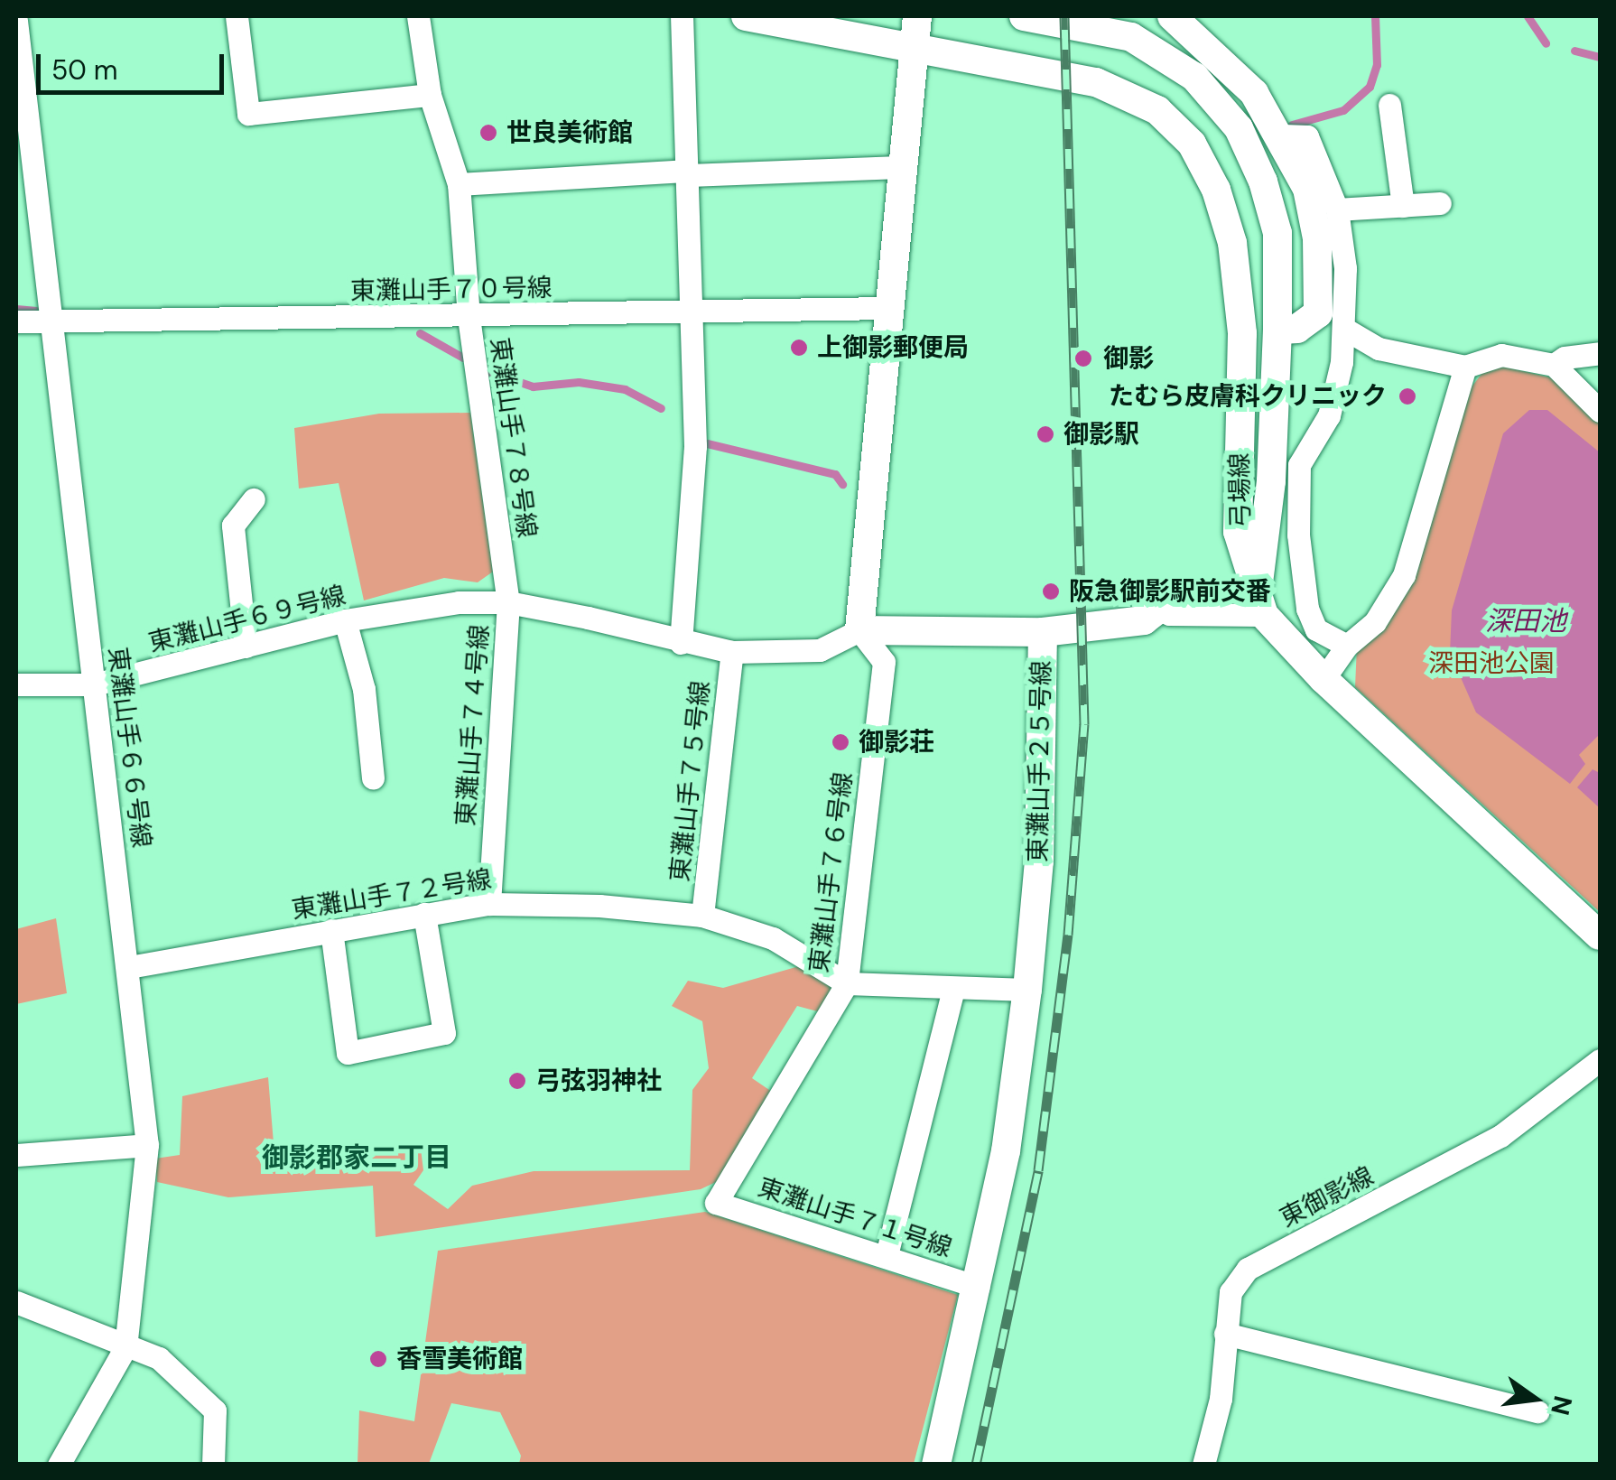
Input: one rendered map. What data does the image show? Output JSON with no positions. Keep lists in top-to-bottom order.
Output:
{
  "streets": {
    "street": [
      "東灘山手７０号線",
      "東灘山手７８号線",
      "弓場線",
      "東灘山手６９号線",
      "東灘山手７４号線",
      "東灘山手６６号線",
      "東灘山手２５号線",
      "東灘山手７５号線",
      "東灘山手７６号線",
      "東灘山手７２号線",
      "東御影線",
      "東灘山手７１号線"
    ]
  },
  "crossings": [
    ["東灘山手７０号線", "東灘山手７８号線"],
    ["東灘山手７０号線", "東灘山手６６号線"],
    ["東灘山手７８号線", "東灘山手６９号線"],
    ["東灘山手７８号線", "東灘山手７４号線"],
    ["東灘山手６９号線", "東灘山手７４号線"],
    ["東灘山手６９号線", "東灘山手６６号線"],
    ["東灘山手６９号線", "東灘山手２５号線"],
    ["東灘山手６９号線", "東灘山手７５号線"],
    ["東灘山手６９号線", "東灘山手７６号線"],
    ["東灘山手７４号線", "東灘山手７２号線"],
    ["東灘山手６６号線", "東灘山手７２号線"],
    ["東灘山手２５号線", "東灘山手７６号線"],
    ["東灘山手２５号線", "東灘山手７２号線"],
    ["東灘山手２５号線", "東灘山手７１号線"],
    ["東灘山手７５号線", "東灘山手７２号線"],
    ["東灘山手７６号線", "東灘山手７２号線"],
    ["東灘山手７６号線", "東灘山手７１号線"]
  ],
  "districts": ["御影郡家二丁目"],
  "water": ["深田池"],
  "parks": ["深田池公園"],
  "places": [
    "世良美術館",
    "上御影郵便局",
    "御影",
    "たむら皮膚科クリニック",
    "御影駅",
    "阪急御影駅前交番",
    "御影荘",
    "弓弦羽神社",
    "香雪美術館"
  ],
  "scale_bar": "50 m",
  "north": "right"
}
